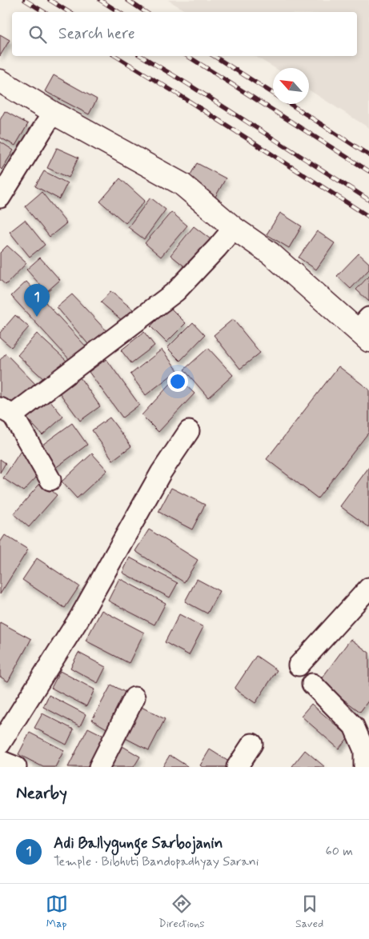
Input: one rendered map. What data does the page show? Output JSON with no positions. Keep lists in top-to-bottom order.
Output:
{
  "north": "top left",
  "page": {
    "search": "Search here",
    "pins": "1",
    "heading": "Nearby",
    "list": [
      {
        "mark": "1",
        "name": "Adi Ballygunge Sarbojanin",
        "note": "Temple · Bibhuti Bandopadhyay Sarani",
        "value": "60 m"
      }
    ],
    "nav": ["Map", "Directions", "Saved"]
  }
}
